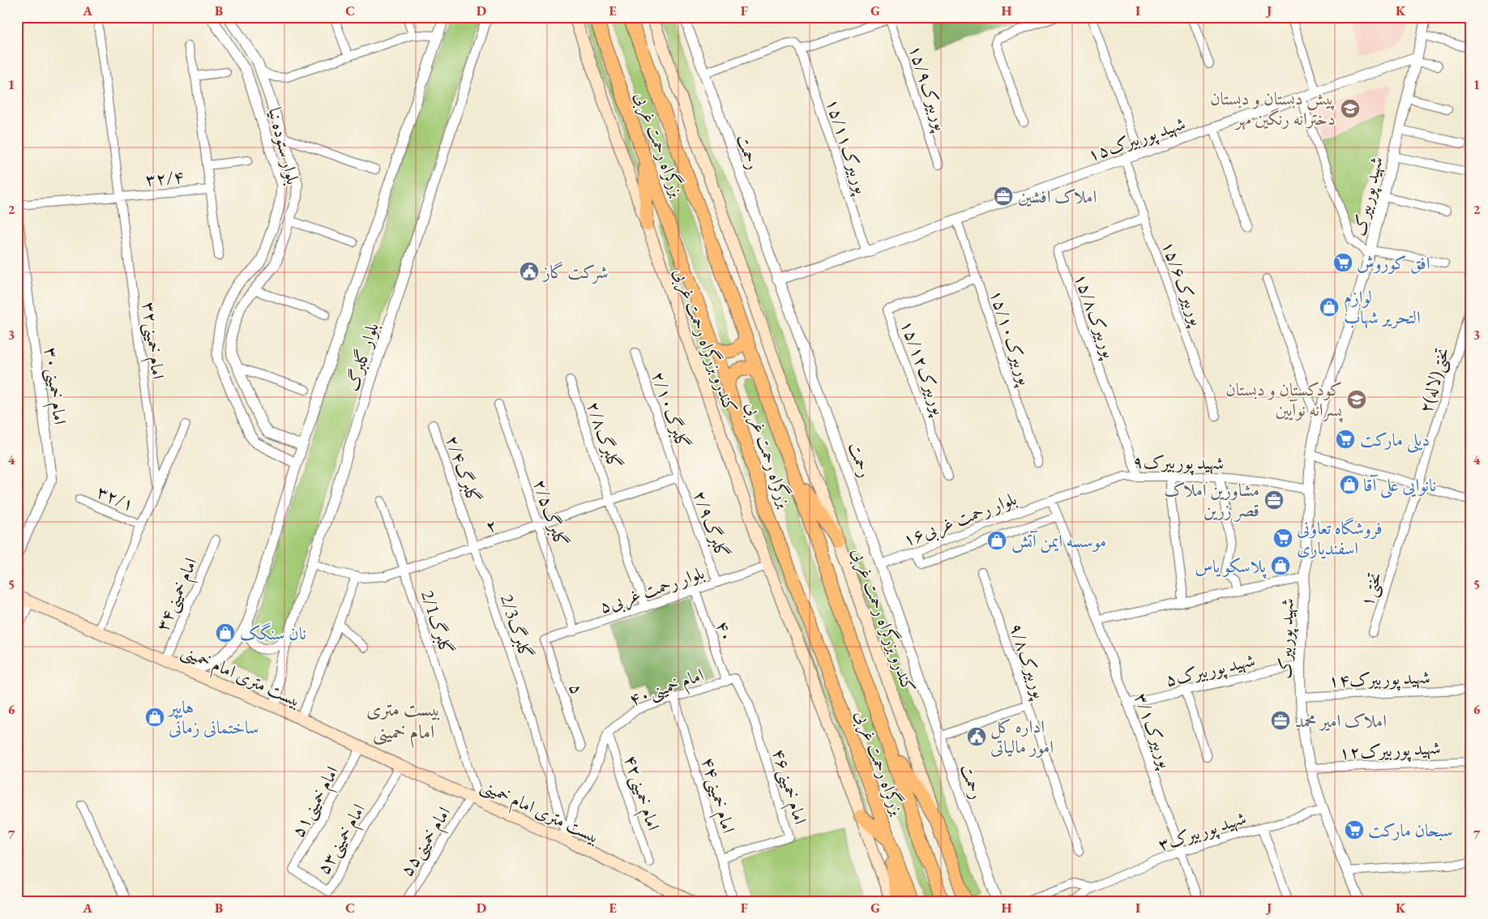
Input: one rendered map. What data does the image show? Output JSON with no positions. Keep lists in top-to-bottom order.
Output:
{
  "streets": {
    "highway": ["بزرگراه رحمت غربی"],
    "main road": ["کندرو بزرگراه رحمت غربی", "بیست متری امام خمینی"],
    "street": [
      "پوربیرک۱۵/۹",
      "شهید پوربیرک۱۵",
      "بلوار ستوده نیا",
      "پوربیرک۱۵/۱۱",
      "رحمت",
      "۳۲/۴",
      "شهید پوربیرک",
      "پوربیرک۱۵/۶",
      "پوربیرک۱۵/۸",
      "پوربیرک۱۵/۱۰",
      "امام خمینی۳۲",
      "بلوار گلبرگ",
      "پوربیرک۱۵/۱۲",
      "۲تختی(لاله)",
      "امام خمینی۳۰",
      "گلبرگ۲/۱۰",
      "گلبرگ۲/۸",
      "شهید پوربیرک۹",
      "گلبرگ۲/۴",
      "۳۲/۱",
      "گلبرگ۲/۵",
      "بلوار رحمت غربی۱۶",
      "گلبرگ۲/۹",
      "۲",
      "بلوار رحمت غربی۵",
      "تختی۱",
      "امام خمینی۳۴",
      "2/1گلبرگ",
      "2/3گلبرگ",
      "۴۰",
      "پوربیرک۹/۸",
      "شهید پوربیرک۵",
      "شهید پوربیرک۱۴",
      "امام خمینی۴۰",
      "۵",
      "پوربیرک۳/۱",
      "شهید پوربیرک۱۲",
      "امام خمینی۴۶",
      "امام خمینی۴۲",
      "۴۴امام خمینی",
      "امام خمینی۵۱",
      "شهید پوربیرک۳",
      "امام خمینی۵۳",
      "امام خمینی۵۵"
    ]
  },
  "crossings": [
    ["پوربیرک۱۵/۹", "پوربیرک۱۵/۱۱"],
    ["شهید پوربیرک۱۵", "پوربیرک۱۵/۱۱"],
    ["شهید پوربیرک۱۵", "رحمت"],
    ["شهید پوربیرک۱۵", "شهید پوربیرک"],
    ["شهید پوربیرک۱۵", "پوربیرک۱۵/۶"],
    ["شهید پوربیرک۱۵", "پوربیرک۱۵/۱۰"],
    ["بلوار ستوده نیا", "بلوار گلبرگ"],
    ["رحمت", "بلوار رحمت غربی۱۶"],
    ["۳۲/۴", "امام خمینی۳۲"],
    ["شهید پوربیرک", "شهید پوربیرک۹"],
    ["شهید پوربیرک", "شهید پوربیرک۵"],
    ["شهید پوربیرک", "شهید پوربیرک۱۴"],
    ["شهید پوربیرک", "شهید پوربیرک۱۲"],
    ["شهید پوربیرک", "شهید پوربیرک۳"],
    ["پوربیرک۱۵/۶", "پوربیرک۱۵/۸"],
    ["پوربیرک۱۵/۸", "شهید پوربیرک۹"],
    ["پوربیرک۱۵/۱۰", "پوربیرک۱۵/۱۲"],
    ["کندرو بزرگراه رحمت غربی", "بلوار رحمت غربی۵"],
    ["بلوار گلبرگ", "۲"],
    ["بلوار گلبرگ", "بیست متری امام خمینی"],
    ["۲تختی(لاله)", "تختی۱"],
    ["گلبرگ۲/۱۰", "گلبرگ۲/۹"],
    ["گلبرگ۲/۱۰", "۲"],
    ["گلبرگ۲/۸", "۲"],
    ["گلبرگ۲/۸", "بلوار رحمت غربی۵"],
    ["شهید پوربیرک۹", "بلوار رحمت غربی۱۶"],
    ["شهید پوربیرک۹", "پوربیرک۳/۱"],
    ["گلبرگ۲/۴", "۲"],
    ["گلبرگ۲/۴", "2/3گلبرگ"],
    ["گلبرگ۲/۵", "۲"],
    ["گلبرگ۲/۵", "بلوار رحمت غربی۵"],
    ["بلوار رحمت غربی۱۶", "پوربیرک۳/۱"],
    ["گلبرگ۲/۹", "۲"],
    ["گلبرگ۲/۹", "بلوار رحمت غربی۵"],
    ["۲", "2/1گلبرگ"],
    ["۲", "2/3گلبرگ"],
    ["بلوار رحمت غربی۵", "۴۰"],
    ["بلوار رحمت غربی۵", "۵"],
    ["امام خمینی۳۴", "بیست متری امام خمینی"],
    ["2/1گلبرگ", "بیست متری امام خمینی"],
    ["2/1گلبرگ", "امام خمینی۵۵"],
    ["2/3گلبرگ", "بیست متری امام خمینی"],
    ["۴۰", "امام خمینی۴۰"],
    ["۴۰", "امام خمینی۴۶"],
    ["شهید پوربیرک۵", "پوربیرک۳/۱"],
    ["بیست متری امام خمینی", "امام خمینی۵۱"],
    ["بیست متری امام خمینی", "امام خمینی۵۳"],
    ["بیست متری امام خمینی", "امام خمینی۵۵"],
    ["امام خمینی۴۰", "امام خمینی۴۶"],
    ["امام خمینی۴۰", "امام خمینی۴۲"],
    ["امام خمینی۴۰", "۴۴امام خمینی"],
    ["پوربیرک۳/۱", "شهید پوربیرک۳"],
    ["امام خمینی۴۶", "۴۴امام خمینی"],
    ["امام خمینی۵۱", "امام خمینی۵۳"]
  ],
  "districts": ["بیست متری امام خمینی"],
  "places": {
    "school or university": ["پیش دبستان و دبستان دخترانه رنگین مهر", "کودکستان و دبستان پسرانه نوآیین"],
    "office": ["املاک افشین", "مشاورین املاک قصر زرین", "املاک امیر محمد"],
    "supermarket": [
      "افق کوروش",
      "دیلی مارکت",
      "فروشگاه تعاونی اسفندیاری",
      "سبحان مارکت"
    ],
    "public building": ["شرکت گاز", "اداره کل امور مالیاتی"],
    "shop": [
      "لوازم التحریر شهاب",
      "نانوایی علی آقا",
      "موسسه ایمن آتش",
      "پلاسکو یاس",
      "نان سنگک",
      "هایپر ساختمانی زمانی"
    ]
  },
  "grid": {
    "columns": [
      "A",
      "B",
      "C",
      "D",
      "E",
      "F",
      "G",
      "H",
      "I",
      "J",
      "K"
    ],
    "rows": [
      "1",
      "2",
      "3",
      "4",
      "5",
      "6",
      "7"
    ]
  }
}
